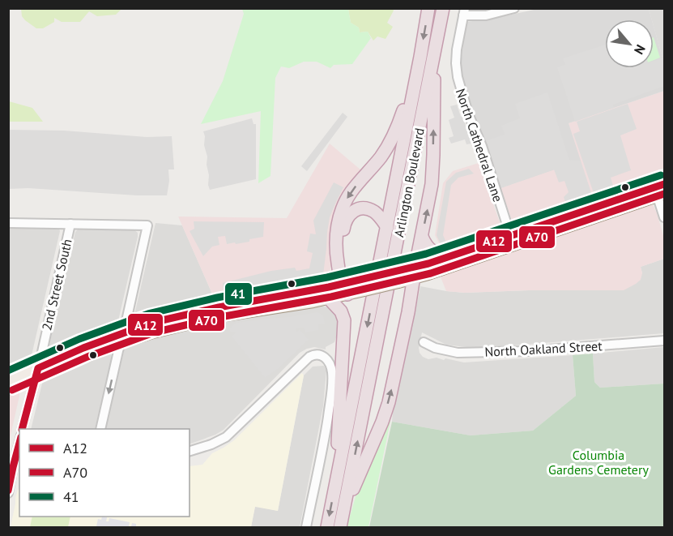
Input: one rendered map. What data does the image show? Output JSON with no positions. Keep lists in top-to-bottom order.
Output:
{
  "streets": {
    "highway": ["Arlington Boulevard"],
    "street": ["North Cathedral Lane", "2nd Street South", "North Oakland Street"]
  },
  "parks": ["Columbia Gardens Cemetery"],
  "lines": ["transit line 41", "transit line A12", "transit line A70"],
  "legend": ["A12", "A70", "41"],
  "north": "bottom right"
}
